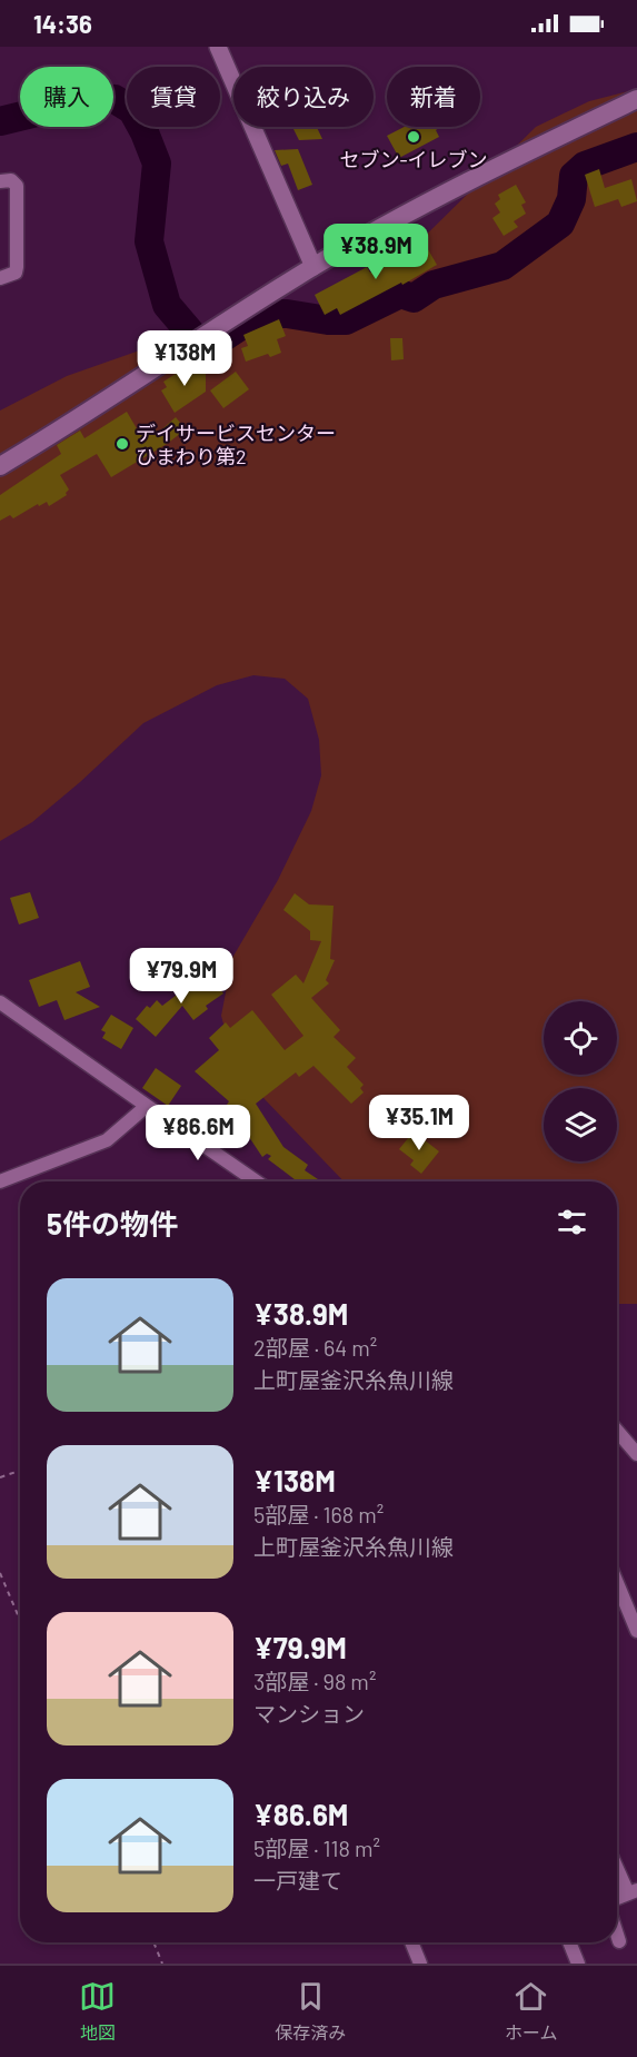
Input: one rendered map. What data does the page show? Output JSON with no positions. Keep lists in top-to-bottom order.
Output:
{
  "places": ["セブン-イレブン", "デイサービスセンター ひまわり第2"],
  "page": {
    "status": "14:36",
    "chip": [
      "購入",
      "賃貸",
      "絞り込み",
      "新着"
    ],
    "price": [
      "¥38.9M",
      "¥138M",
      "¥79.9M",
      "¥35.1M",
      "¥86.6M"
    ],
    "heading": "5件の物件",
    "list": [
      {
        "name": "¥38.9M",
        "note": "2部屋 · 64 m² · 上町屋釜沢糸魚川線"
      },
      {
        "name": "¥138M",
        "note": "5部屋 · 168 m² · 上町屋釜沢糸魚川線"
      },
      {
        "name": "¥79.9M",
        "note": "3部屋 · 98 m² · マンション"
      },
      {
        "name": "¥86.6M",
        "note": "5部屋 · 118 m² · 一戸建て"
      }
    ],
    "tabs": ["地図", "保存済み", "ホーム"]
  }
}
